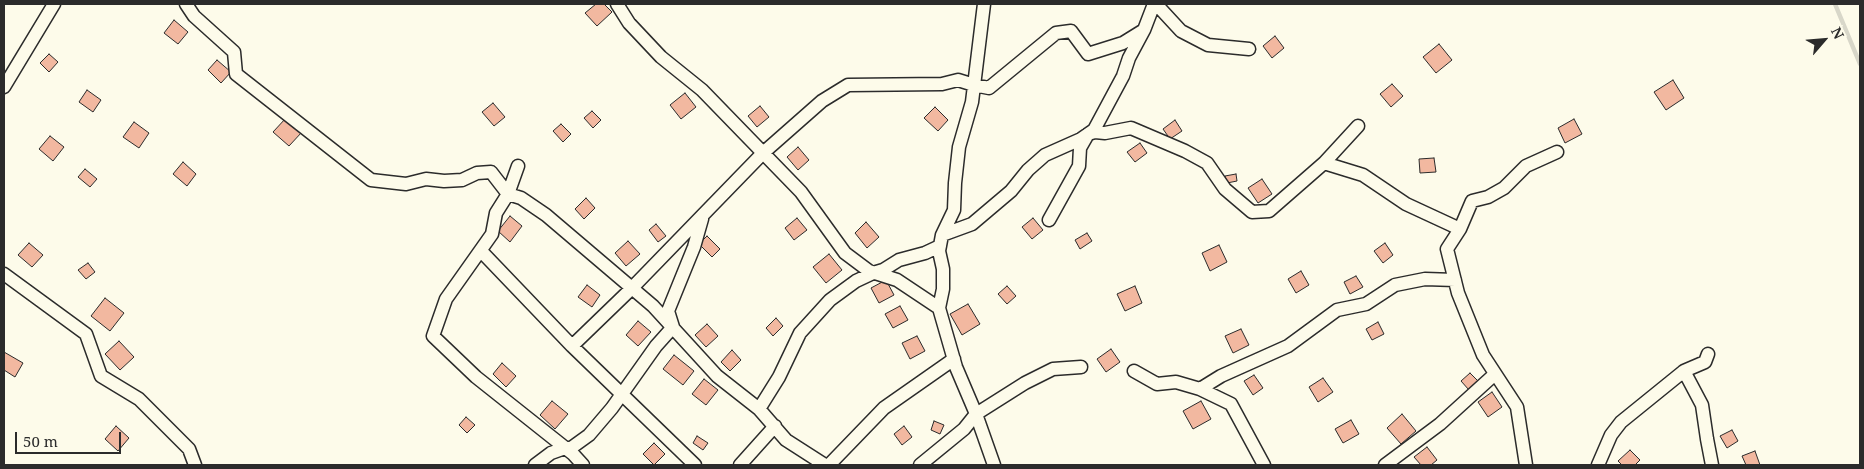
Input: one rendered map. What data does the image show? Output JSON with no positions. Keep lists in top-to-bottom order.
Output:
{
  "scale_bar": "50 m",
  "north": "top right"
}
